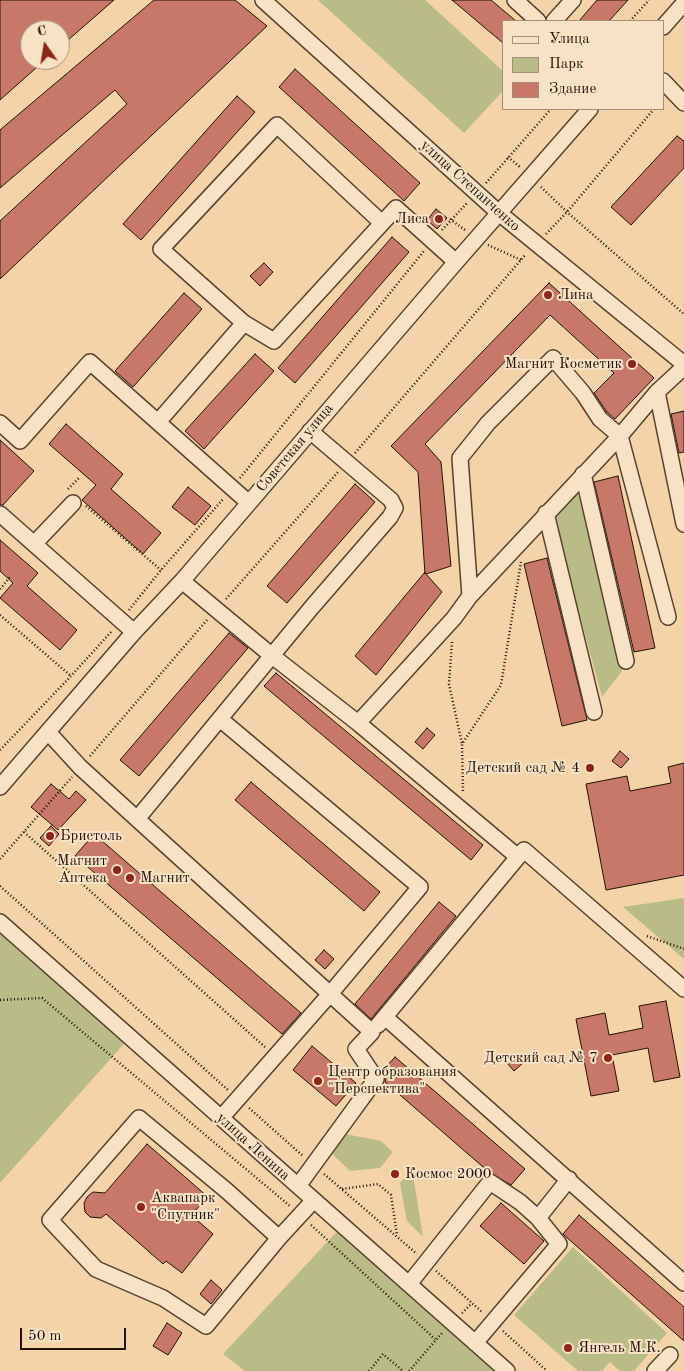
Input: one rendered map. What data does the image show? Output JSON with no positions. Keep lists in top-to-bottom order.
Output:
{
  "streets": {
    "street": ["улица Степанченко", "Советская улица", "улица Ленина"]
  },
  "crossings": [
    ["улица Степанченко", "Советская улица"]
  ],
  "places": [
    "Лиса",
    "Лина",
    "Магнит Косметик",
    "Детский сад № 4",
    "Бристоль",
    "Магнит Аптека",
    "Магнит",
    "Детский сад № 7",
    "Центр образования \"Перспектива\"",
    "Космос 2000",
    "Аквапарк \"Спутник\"",
    "Янгель М.К."
  ],
  "legend": ["Улица", "Парк", "Здание"],
  "scale_bar": "50 m",
  "north": "top"
}
